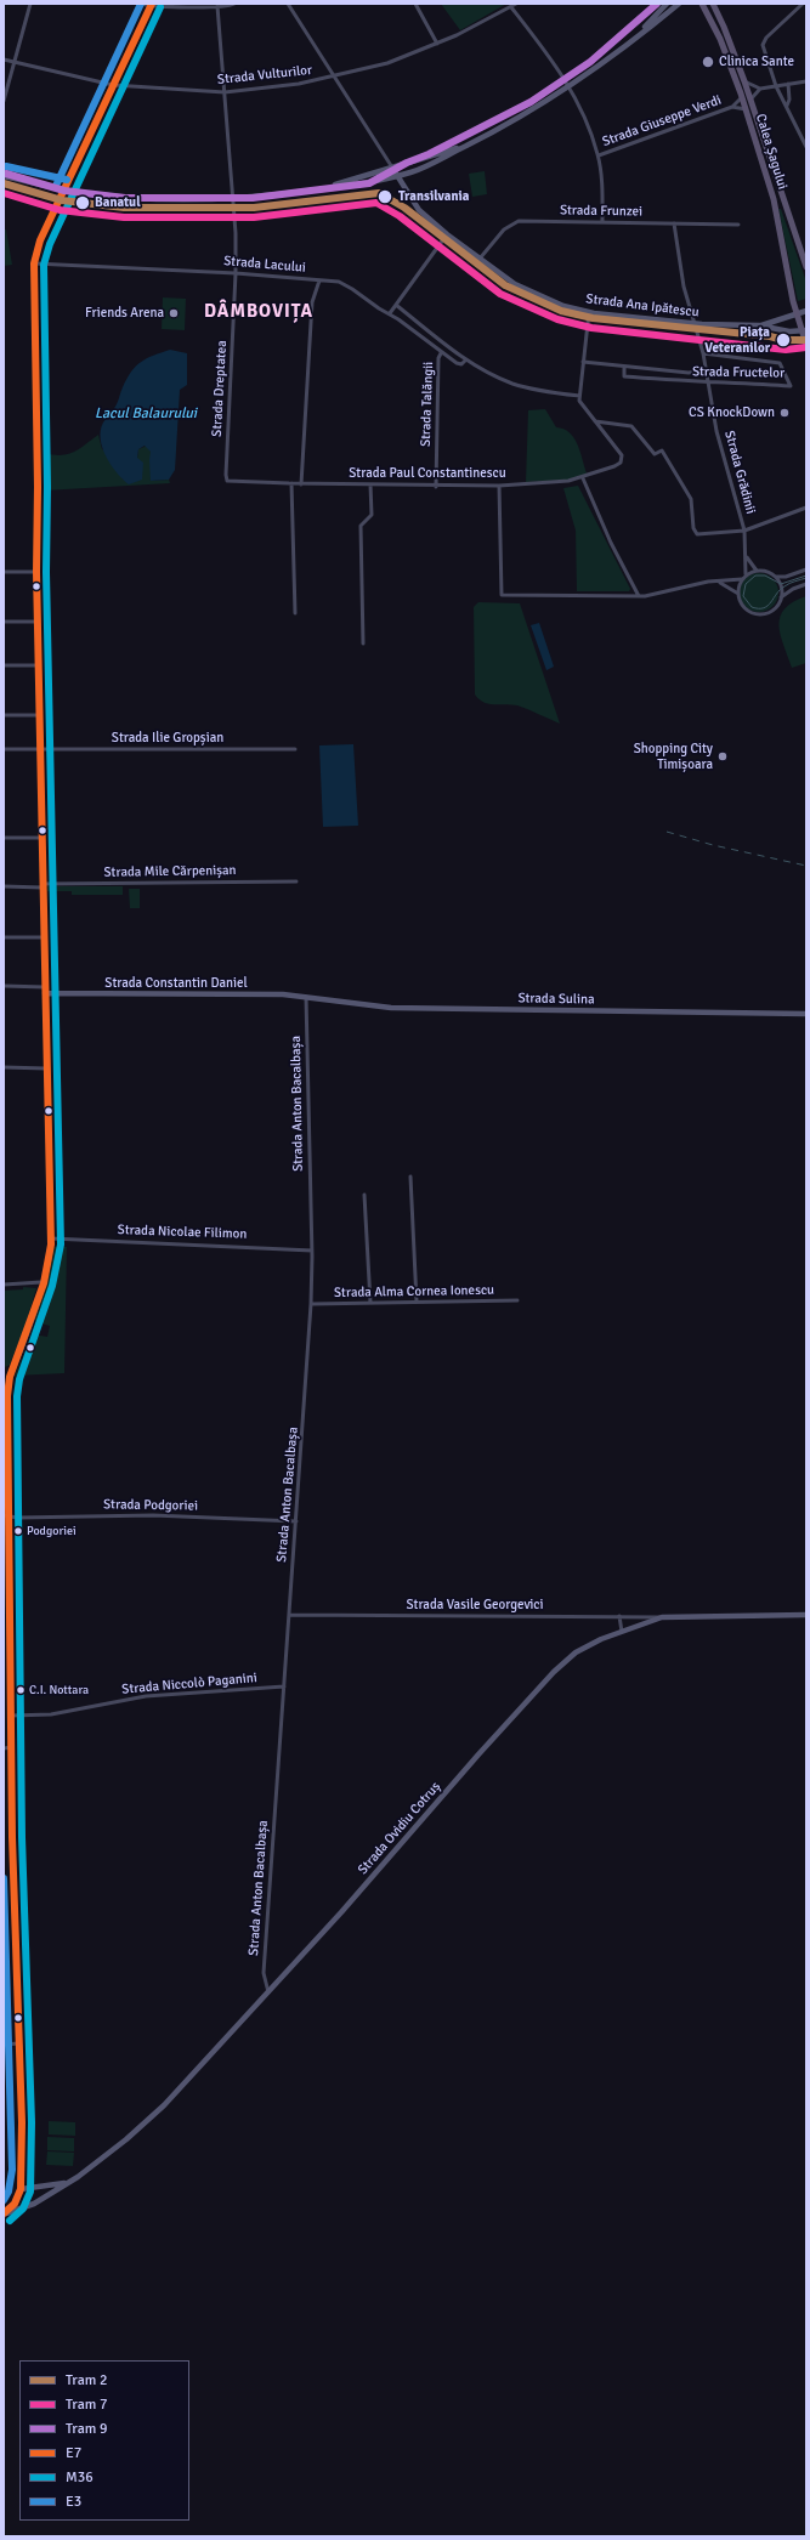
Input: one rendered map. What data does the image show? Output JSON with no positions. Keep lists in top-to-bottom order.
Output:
{
  "streets": {
    "main road": [
      "Calea Șagului",
      "Strada Ana Ipătescu",
      "Strada Constantin Daniel",
      "Strada Sulina",
      "Strada Ovidiu Cotruș"
    ],
    "street": [
      "Strada Vulturilor",
      "Strada Giuseppe Verdi",
      "Strada Frunzei",
      "Strada Lacului",
      "Strada Fructelor",
      "Strada Dreptatea",
      "Strada Talăngii",
      "Strada Grădinii",
      "Strada Paul Constantinescu",
      "Strada Ilie Gropșian",
      "Strada Mile Cărpenișan",
      "Strada Anton Bacalbașa",
      "Strada Nicolae Filimon",
      "Strada Alma Cornea Ionescu",
      "Strada Podgoriei",
      "Strada Vasile Georgevici",
      "Strada Niccolò Paganini"
    ]
  },
  "crossings": [
    ["Strada Vulturilor", "Strada Ana Ipătescu"],
    ["Strada Vulturilor", "Strada Dreptatea"],
    ["Strada Giuseppe Verdi", "Calea Șagului"],
    ["Calea Șagului", "Strada Ana Ipătescu"],
    ["Strada Frunzei", "Strada Ana Ipătescu"],
    ["Strada Frunzei", "Strada Grădinii"],
    ["Strada Lacului", "Strada Dreptatea"],
    ["Strada Lacului", "Strada Talăngii"],
    ["Strada Ana Ipătescu", "Strada Grădinii"],
    ["Strada Fructelor", "Strada Grădinii"],
    ["Strada Dreptatea", "Strada Paul Constantinescu"],
    ["Strada Talăngii", "Strada Paul Constantinescu"],
    ["Strada Constantin Daniel", "Strada Sulina"],
    ["Strada Constantin Daniel", "Strada Anton Bacalbașa"],
    ["Strada Sulina", "Strada Anton Bacalbașa"],
    ["Strada Anton Bacalbașa", "Strada Nicolae Filimon"],
    ["Strada Anton Bacalbașa", "Strada Alma Cornea Ionescu"],
    ["Strada Anton Bacalbașa", "Strada Podgoriei"],
    ["Strada Anton Bacalbașa", "Strada Vasile Georgevici"],
    ["Strada Anton Bacalbașa", "Strada Niccolò Paganini"],
    ["Strada Anton Bacalbașa", "Strada Ovidiu Cotruș"],
    ["Strada Vasile Georgevici", "Strada Ovidiu Cotruș"]
  ],
  "districts": ["DÂMBOVIȚA"],
  "water": ["Lacul Balaurului"],
  "places": [
    "Clinica Sante",
    "Transilvania",
    "Banatul",
    "Friends Arena",
    "Piața Veteranilor",
    "CS KnockDown",
    "Shopping City Timișoara",
    "Podgoriei",
    "C.I. Nottara"
  ],
  "lines": [
    "tram line 9",
    "transit line E7",
    "transit line E3",
    "transit line M36",
    "tram line 2",
    "tram line 7"
  ],
  "legend": [
    "Tram 2",
    "Tram 7",
    "Tram 9",
    "E7",
    "M36",
    "E3"
  ]
}
